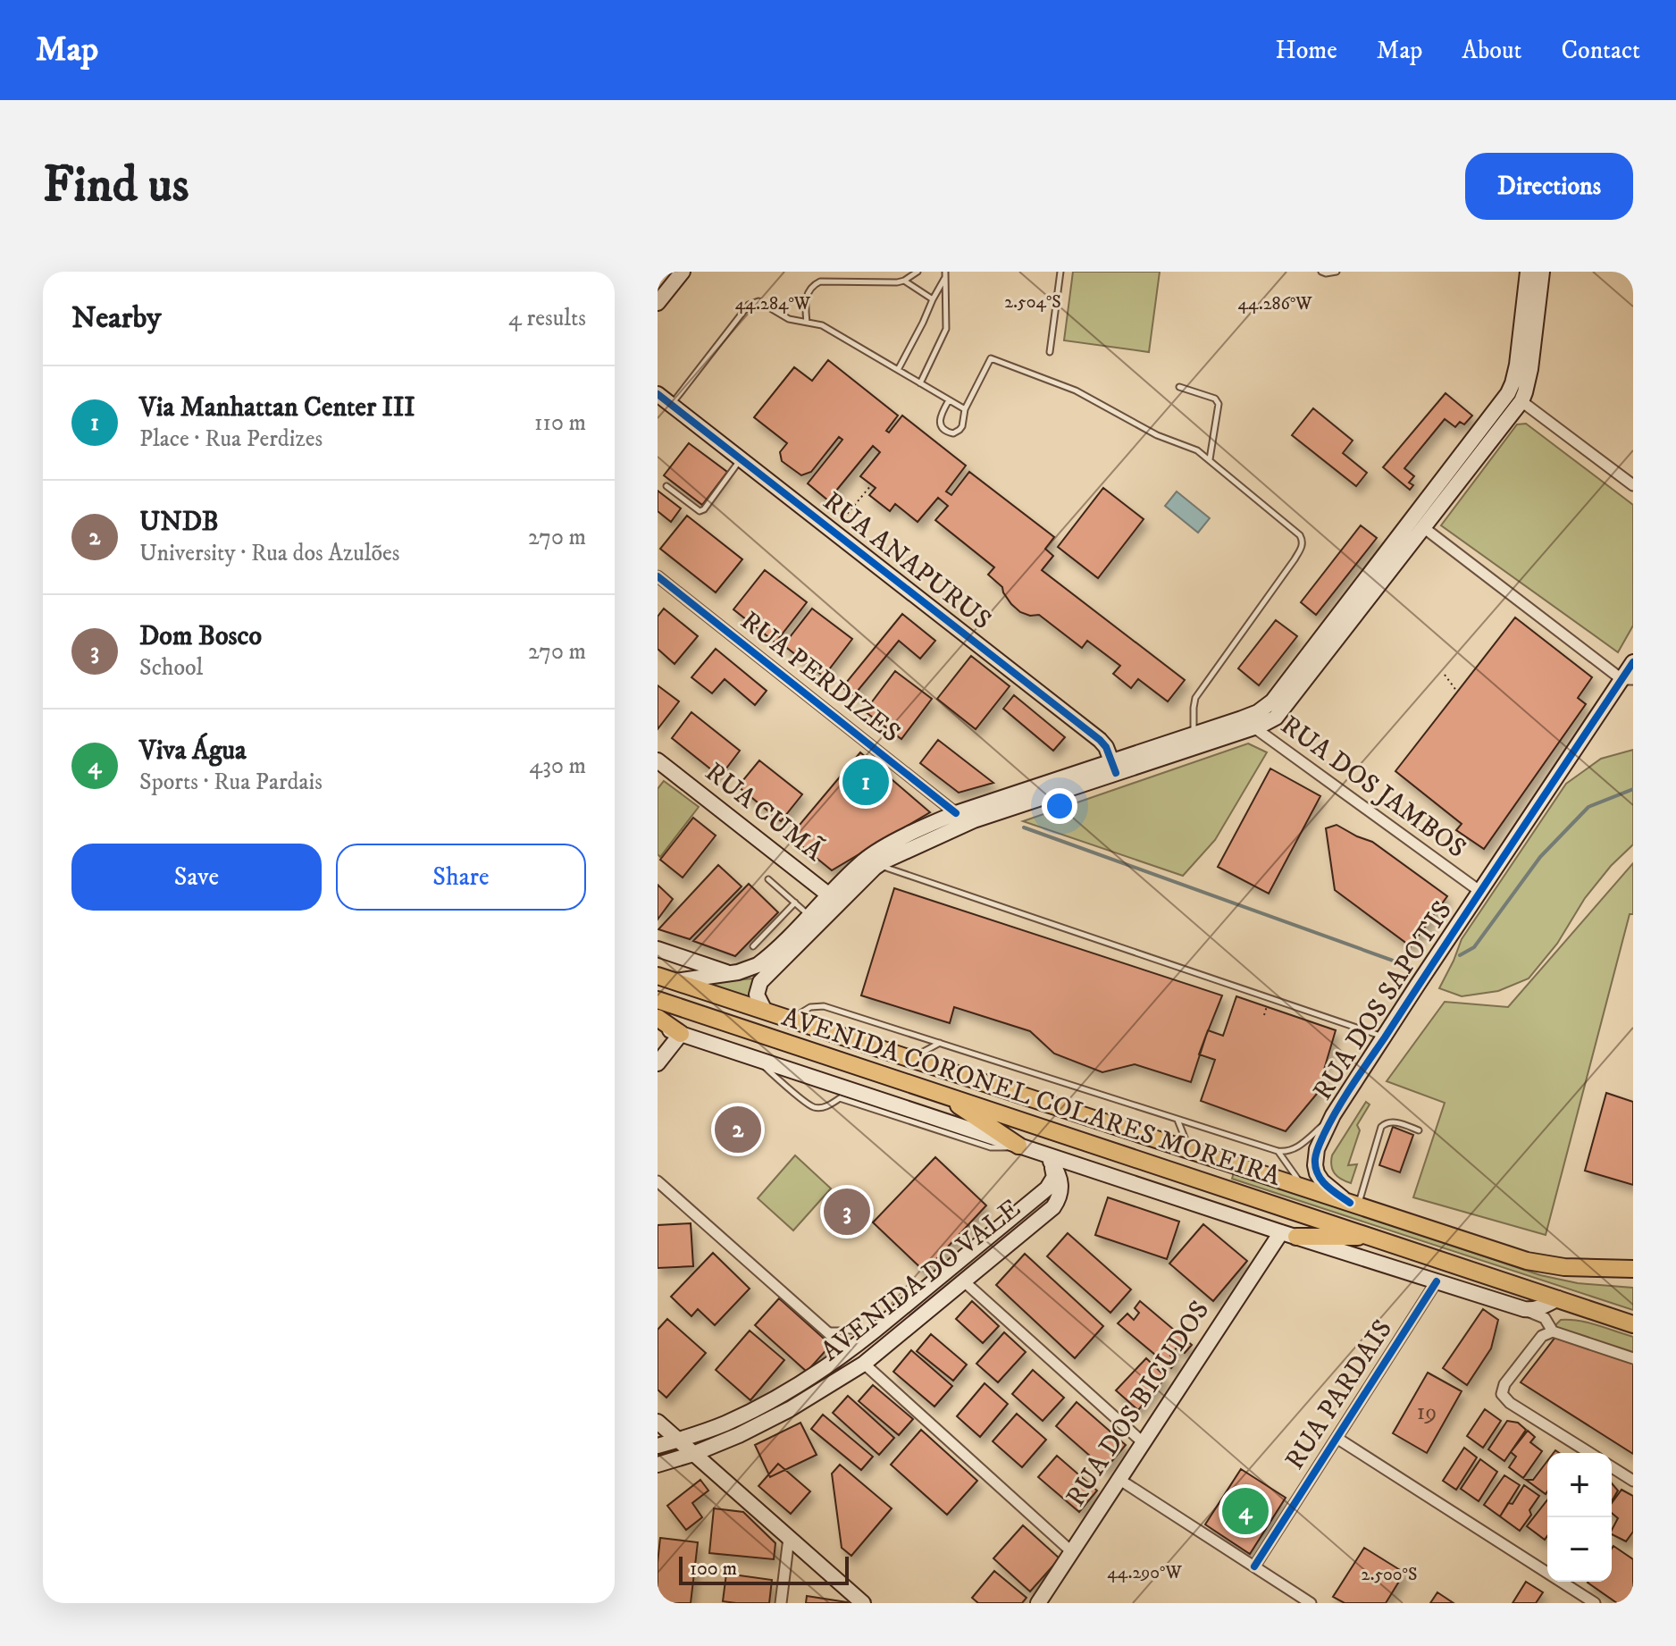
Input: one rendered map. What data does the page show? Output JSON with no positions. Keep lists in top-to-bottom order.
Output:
{
  "streets": {
    "main road": [
      "RUA ANAPURUS",
      "RUA CUMÃ",
      "RUA DOS SAPOTIS",
      "AVENIDA CORONEL COLARES MOREIRA",
      "AVENIDA DO VALE",
      "RUA DOS BICUDOS"
    ],
    "street": ["RUA PERDIZES", "RUA DOS JAMBOS", "RUA PARDAIS"]
  },
  "crossings": [
    ["RUA DOS JAMBOS", "RUA DOS SAPOTIS"],
    ["RUA DOS SAPOTIS", "AVENIDA CORONEL COLARES MOREIRA"]
  ],
  "house_numbers": ["19"],
  "scale_bar": "100 m",
  "page": {
    "header": "Map",
    "nav": [
      "Home",
      "Map",
      "About",
      "Contact"
    ],
    "buttons": [
      "Directions",
      ["Save", "Share"]
    ],
    "title": "Find us",
    "heading": ["Nearby", "4 results"],
    "list": [
      {
        "mark": "1",
        "name": "Via Manhattan Center III",
        "note": "Place · Rua Perdizes",
        "value": "110 m"
      },
      {
        "mark": "2",
        "name": "UNDB",
        "note": "University · Rua dos Azulões",
        "value": "270 m"
      },
      {
        "mark": "3",
        "name": "Dom Bosco",
        "note": "School",
        "value": "270 m"
      },
      {
        "mark": "4",
        "name": "Viva Água",
        "note": "Sports · Rua Pardais",
        "value": "430 m"
      }
    ],
    "pins": [
      "1",
      "2",
      "3",
      "4"
    ],
    "map_buttons": ["+", "−"],
    "scale": "100 m"
  },
  "coordinates": [
    "2.504°S",
    "44.284°W",
    "44.286°W",
    "44.290°W",
    "2.500°S"
  ]
}
